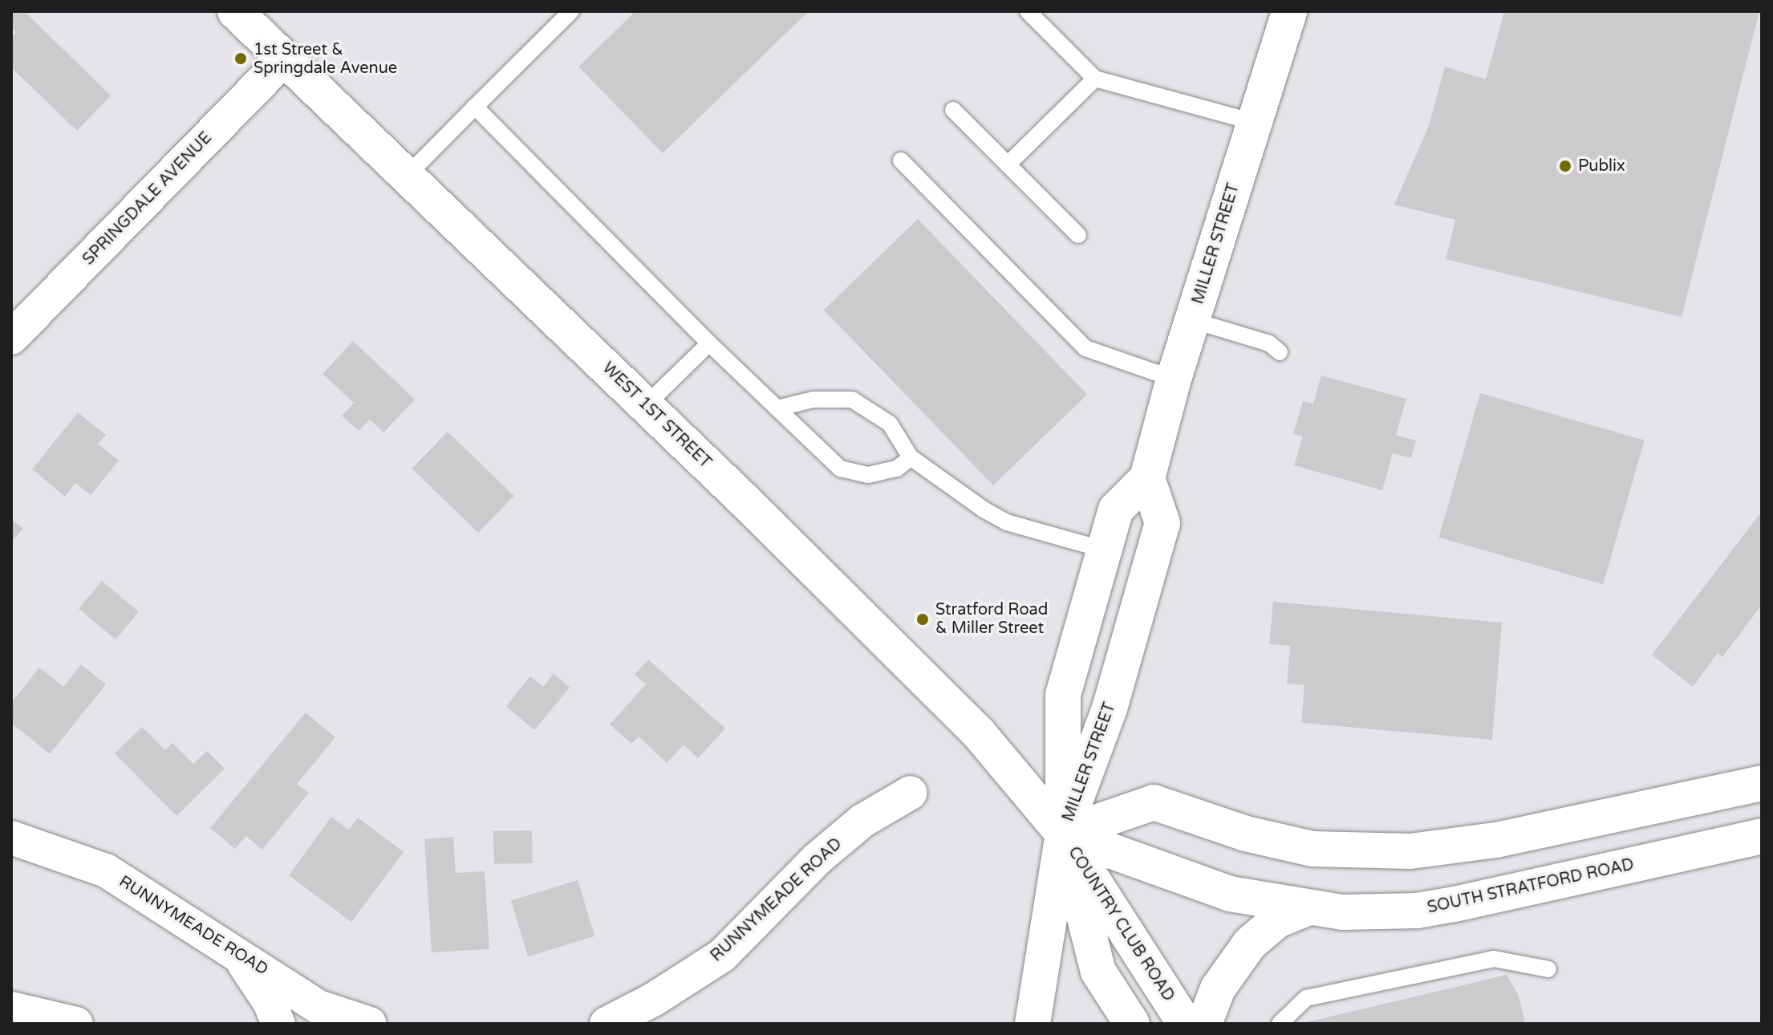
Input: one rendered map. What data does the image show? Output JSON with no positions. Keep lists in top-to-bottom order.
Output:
{
  "streets": {
    "main road": [
      "MILLER STREET",
      "WEST 1ST STREET",
      "SOUTH STRATFORD ROAD",
      "COUNTRY CLUB ROAD"
    ],
    "street": ["SPRINGDALE AVENUE", "RUNNYMEADE ROAD"]
  },
  "crossings": [
    ["SPRINGDALE AVENUE", "WEST 1ST STREET"],
    ["MILLER STREET", "WEST 1ST STREET"],
    ["MILLER STREET", "SOUTH STRATFORD ROAD"],
    ["MILLER STREET", "COUNTRY CLUB ROAD"],
    ["WEST 1ST STREET", "SOUTH STRATFORD ROAD"],
    ["WEST 1ST STREET", "COUNTRY CLUB ROAD"],
    ["SOUTH STRATFORD ROAD", "COUNTRY CLUB ROAD"]
  ],
  "places": ["1st Street & Springdale Avenue", "Publix", "Stratford Road & Miller Street"]
}
